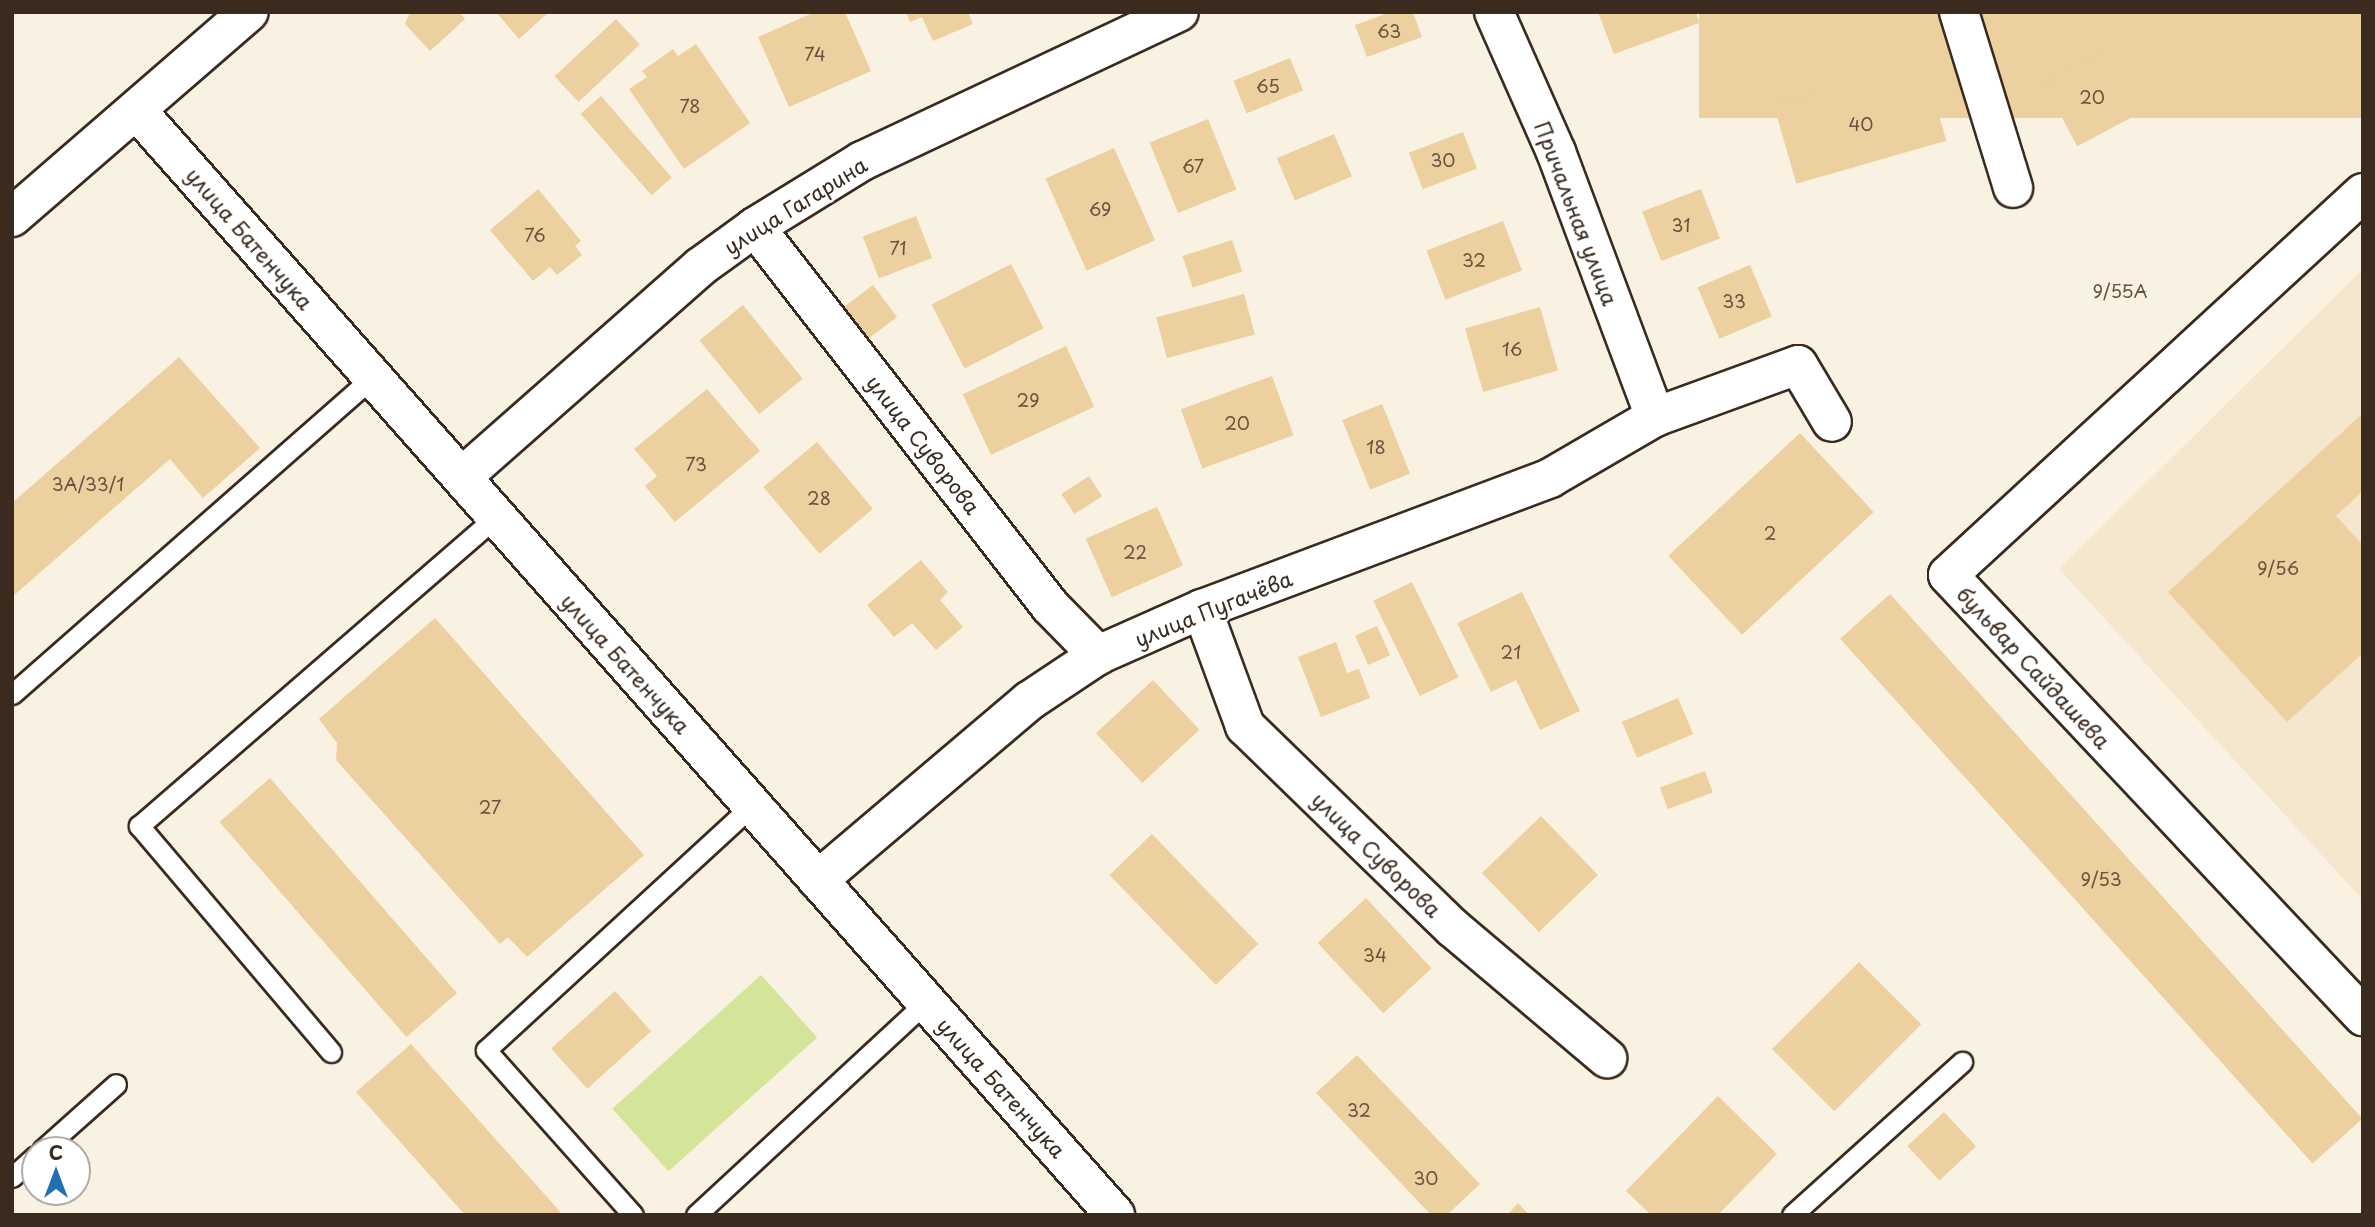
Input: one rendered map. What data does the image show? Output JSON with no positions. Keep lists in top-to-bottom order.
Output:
{
  "streets": {
    "street": [
      "улица Гагарина",
      "Причальная улица",
      "улица Батенчука",
      "улица Суворова",
      "улица Пугачёва",
      "бульвар Сайдашева"
    ]
  },
  "crossings": [
    ["улица Гагарина", "улица Батенчука"],
    ["улица Гагарина", "улица Суворова"],
    ["Причальная улица", "улица Пугачёва"],
    ["улица Батенчука", "улица Пугачёва"],
    ["улица Суворова", "улица Пугачёва"]
  ],
  "house_numbers": [
    "63",
    "74",
    "65",
    "20",
    "78",
    "40",
    "30",
    "67",
    "69",
    "31",
    "76",
    "71",
    "32",
    "9/55А",
    "33",
    "16",
    "29",
    "20",
    "18",
    "73",
    "3А/33/1",
    "28",
    "2",
    "22",
    "9/56",
    "21",
    "27",
    "9/53",
    "34",
    "32",
    "30"
  ],
  "north": "top"
}
